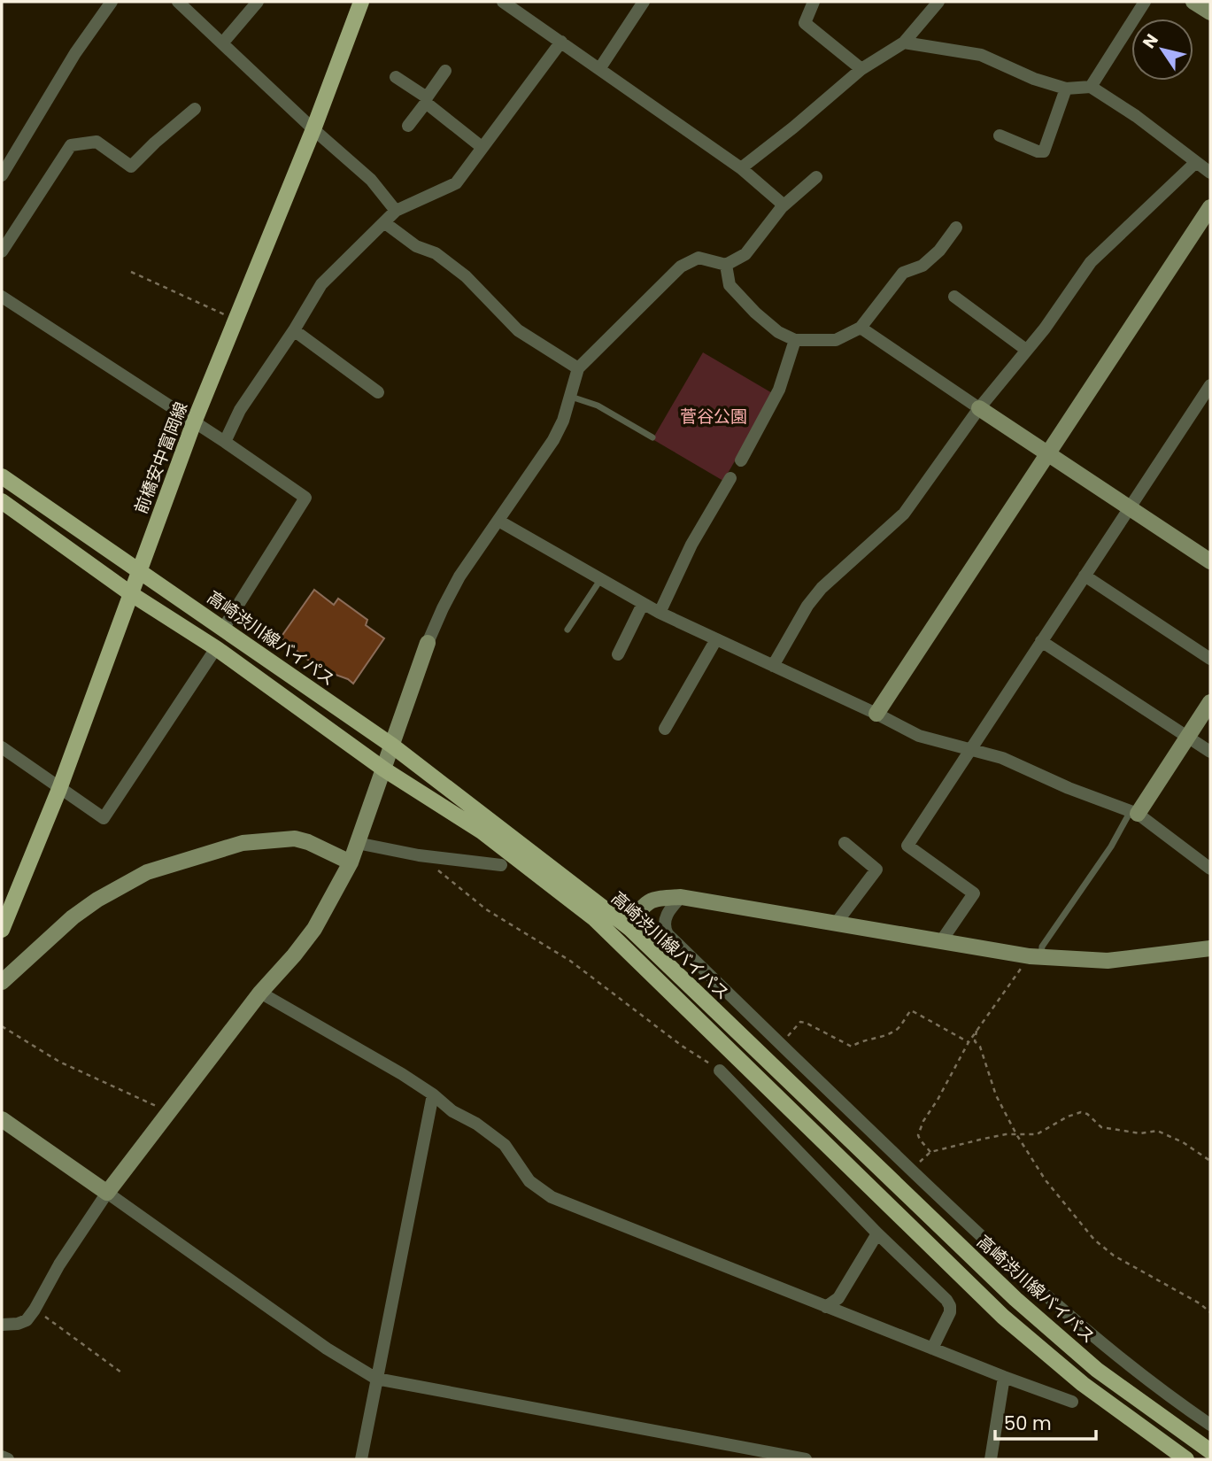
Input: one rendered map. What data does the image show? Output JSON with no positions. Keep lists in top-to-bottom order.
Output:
{
  "streets": {
    "main road": ["前橋安中富岡線", "高崎渋川線バイパス"]
  },
  "crossings": [
    ["前橋安中富岡線", "高崎渋川線バイパス"]
  ],
  "parks": ["菅谷公園"],
  "scale_bar": "50 m",
  "north": "top left"
}
